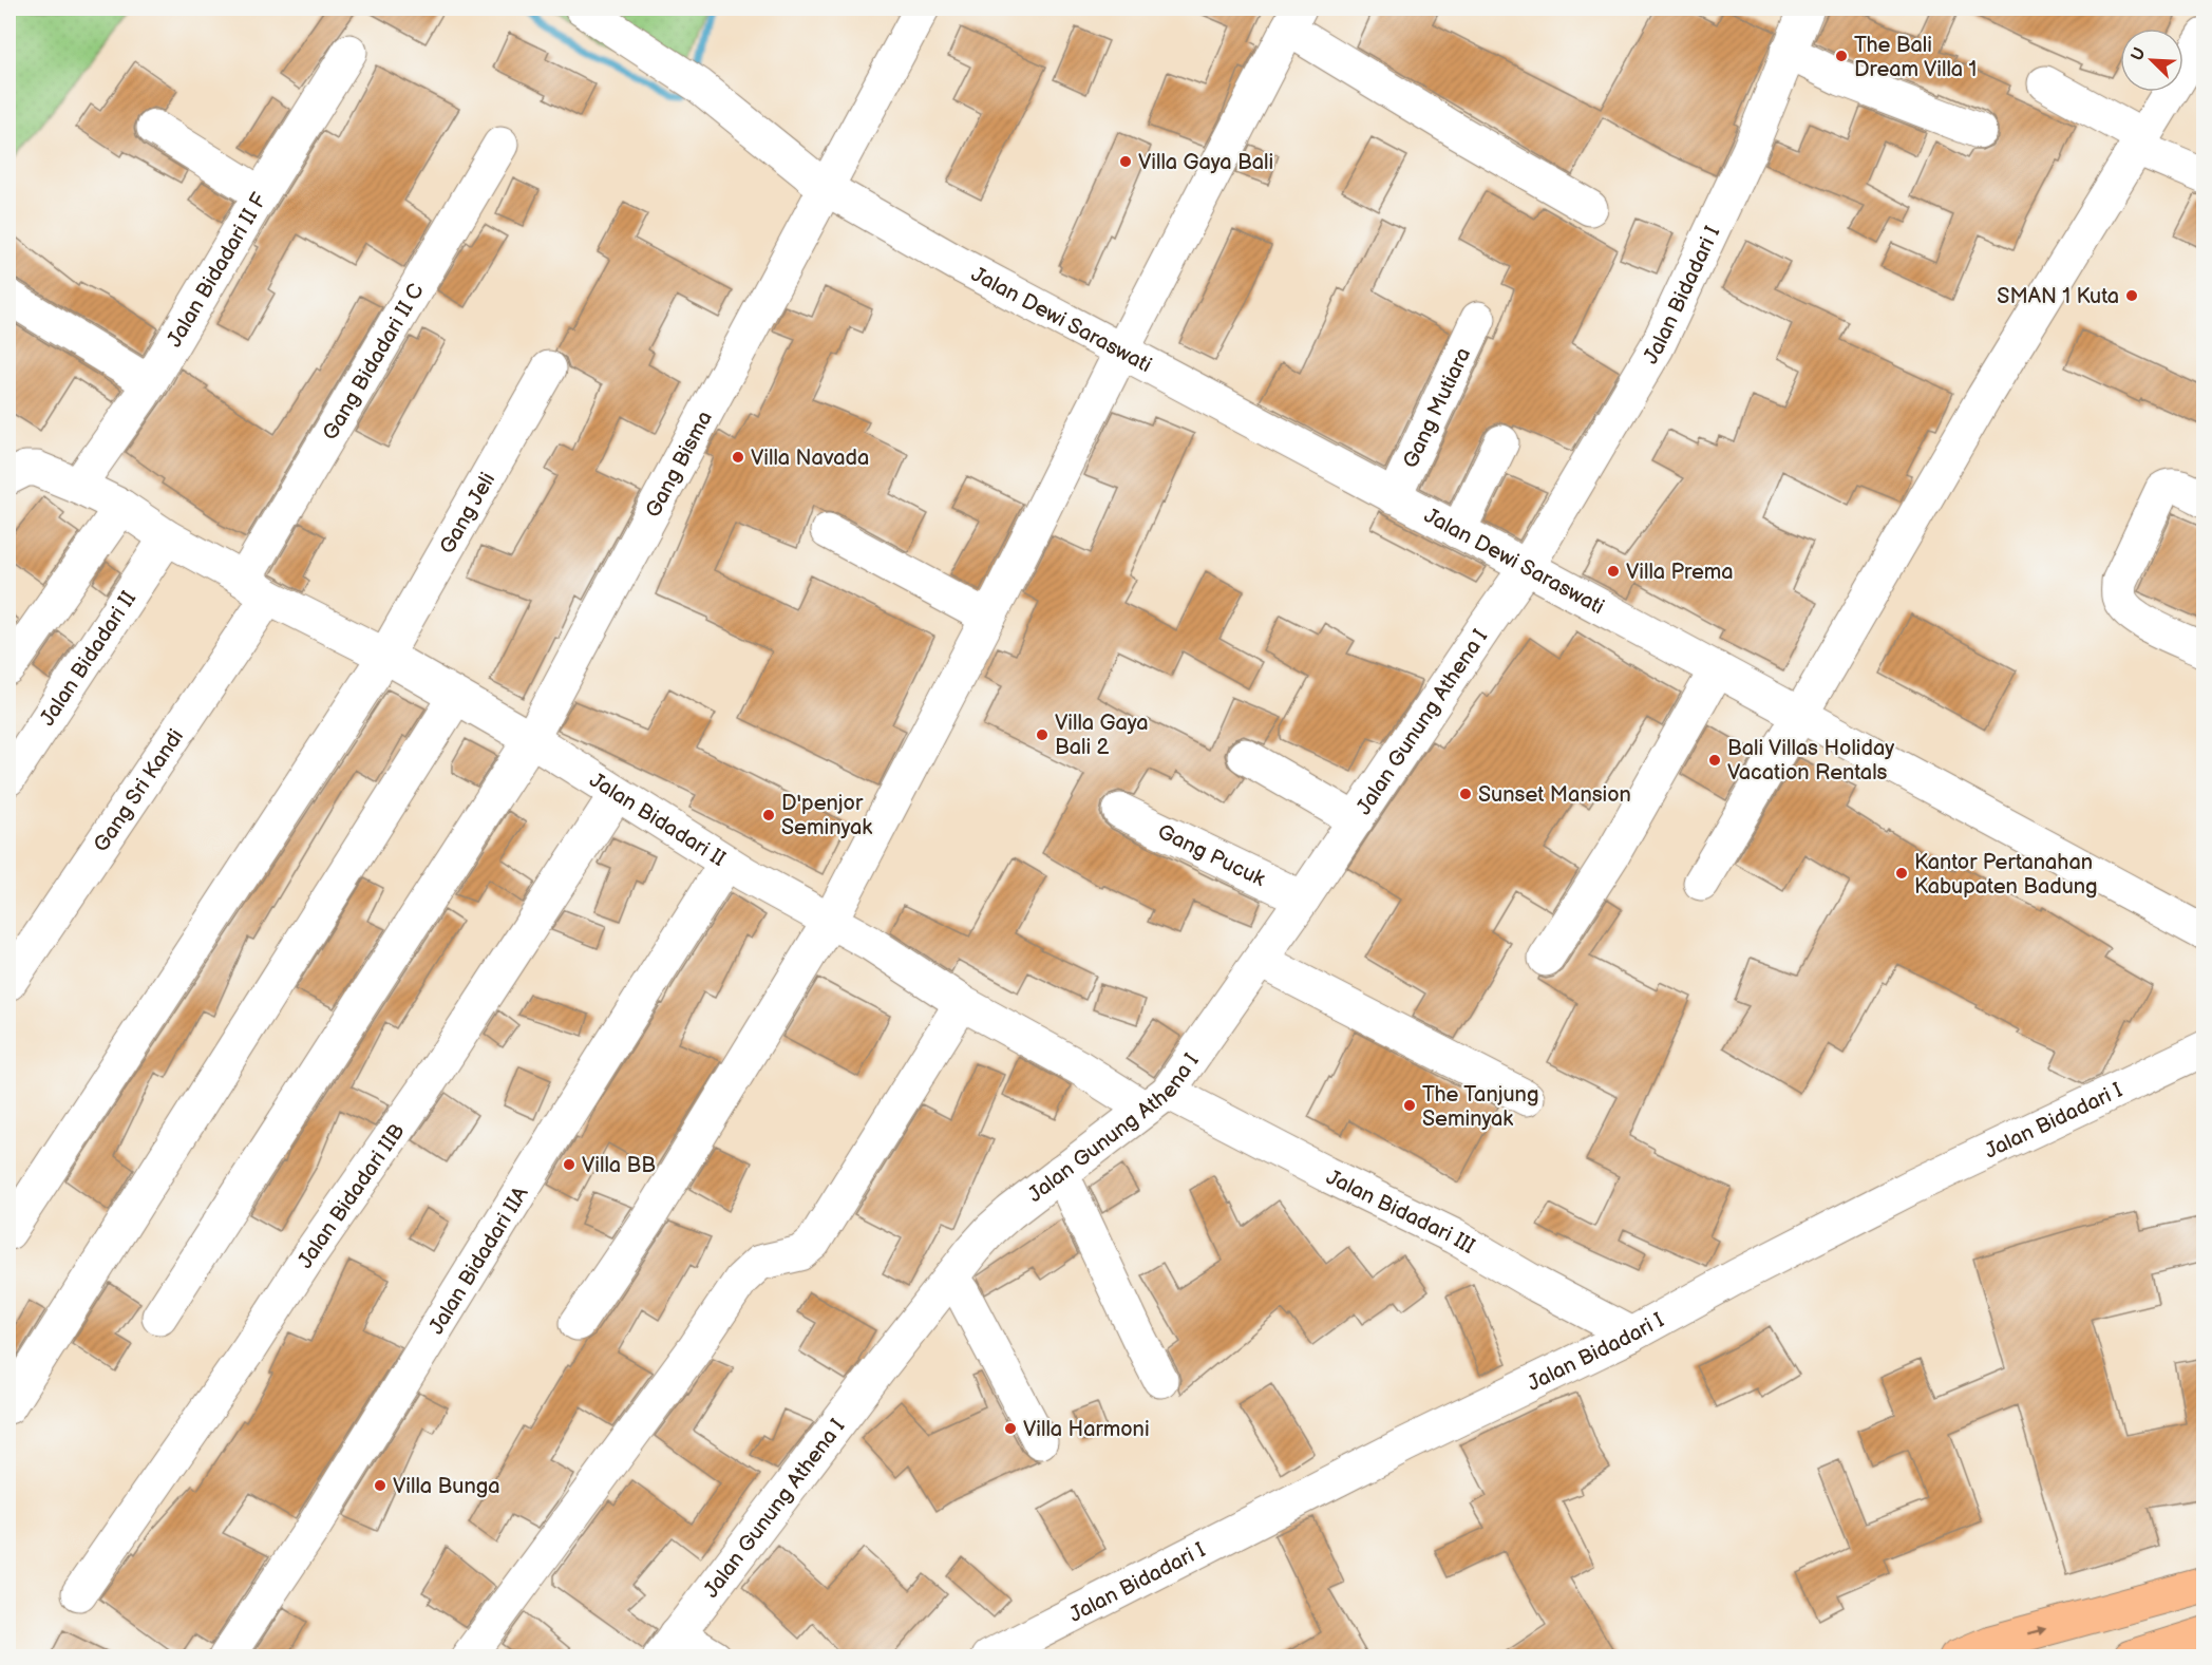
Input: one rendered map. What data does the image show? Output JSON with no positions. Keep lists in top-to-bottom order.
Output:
{
  "streets": {
    "street": [
      "Jalan Bidadari II F",
      "Jalan Bidadari I",
      "Jalan Dewi Saraswati",
      "Gang Bidadari II C",
      "Gang Mutiara",
      "Gang Bisma",
      "Gang Jeli",
      "Jalan Bidadari II",
      "Jalan Gunung Athena I",
      "Gang Sri Kandi",
      "Gang Pucuk",
      "Jalan Bidadari IIB",
      "Jalan Bidadari III",
      "Jalan Bidadari IIA"
    ]
  },
  "crossings": [
    ["Jalan Bidadari II F", "Jalan Bidadari II"],
    ["Jalan Bidadari I", "Jalan Dewi Saraswati"],
    ["Jalan Bidadari I", "Jalan Gunung Athena I"],
    ["Jalan Bidadari I", "Jalan Bidadari III"],
    ["Jalan Dewi Saraswati", "Gang Mutiara"],
    ["Jalan Dewi Saraswati", "Gang Bisma"],
    ["Jalan Dewi Saraswati", "Jalan Gunung Athena I"],
    ["Gang Bidadari II C", "Jalan Bidadari II"],
    ["Gang Bidadari II C", "Gang Sri Kandi"],
    ["Gang Bisma", "Jalan Bidadari II"],
    ["Gang Jeli", "Jalan Bidadari II"],
    ["Jalan Bidadari II", "Jalan Gunung Athena I"],
    ["Jalan Bidadari II", "Gang Sri Kandi"],
    ["Jalan Bidadari II", "Jalan Bidadari IIB"],
    ["Jalan Bidadari II", "Jalan Bidadari III"],
    ["Jalan Bidadari II", "Jalan Bidadari IIA"],
    ["Jalan Gunung Athena I", "Gang Pucuk"],
    ["Jalan Gunung Athena I", "Jalan Bidadari III"]
  ],
  "places": [
    "The Bali Dream Villa 1",
    "Villa Gaya Bali",
    "SMAN 1 Kuta",
    "Villa Navada",
    "Villa Prema",
    "Villa Gaya Bali 2",
    "Bali Villas Holiday Vacation Rentals",
    "Sunset Mansion",
    "D'penjor Seminyak",
    "Kantor Pertanahan Kabupaten Badung",
    "The Tanjung Seminyak",
    "Villa BB",
    "Villa Harmoni",
    "Villa Bunga"
  ],
  "north": "top left"
}
